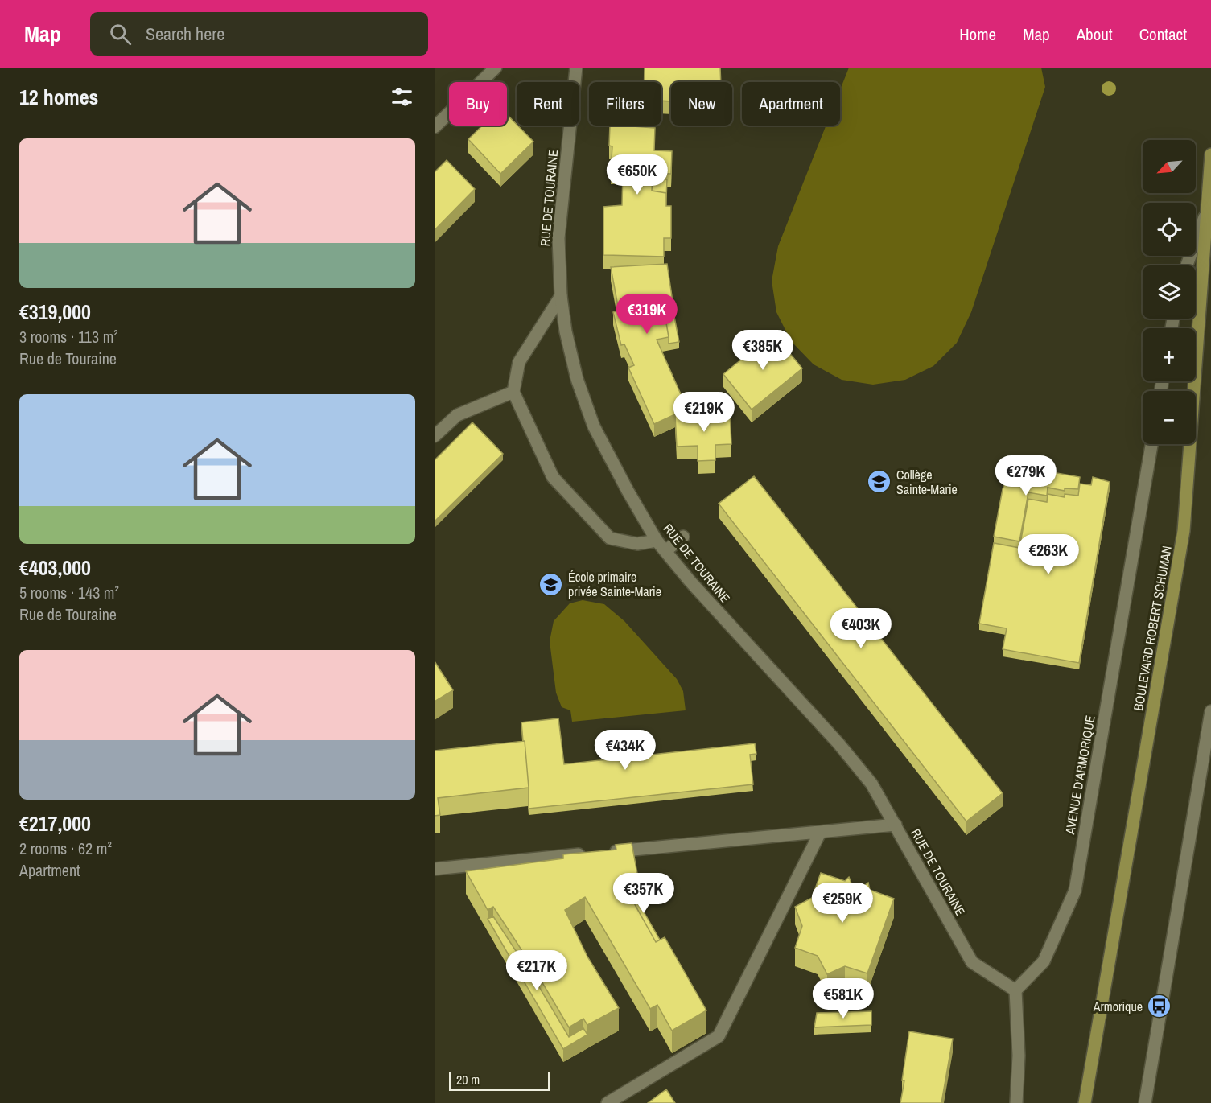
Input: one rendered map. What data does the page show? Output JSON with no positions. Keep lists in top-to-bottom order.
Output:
{
  "streets": {
    "main road": ["BOULEVARD ROBERT SCHUMAN"],
    "street": ["RUE DE TOURAINE", "AVENUE D'ARMORIQUE"]
  },
  "crossings": [
    ["RUE DE TOURAINE", "AVENUE D'ARMORIQUE"]
  ],
  "places": {
    "school or university": ["Collège Sainte-Marie", "École primaire privée Sainte-Marie"],
    "bus stop": ["Armorique"]
  },
  "scale_bar": "20 m",
  "north": "bottom left",
  "page": {
    "header": "Map",
    "search": "Search here",
    "nav": [
      "Home",
      "Map",
      "About",
      "Contact"
    ],
    "heading": "12 homes",
    "chip": [
      "Buy",
      "Rent",
      "Filters",
      "New",
      "Apartment"
    ],
    "list": [
      {
        "name": "€319,000",
        "note": "3 rooms · 113 m² · Rue de Touraine"
      },
      {
        "name": "€403,000",
        "note": "5 rooms · 143 m² · Rue de Touraine"
      },
      {
        "name": "€217,000",
        "note": "2 rooms · 62 m² · Apartment"
      }
    ],
    "map_buttons": ["+", "−"],
    "price": [
      "€650K",
      "€319K",
      "€385K",
      "€219K",
      "€279K",
      "€263K",
      "€403K",
      "€434K",
      "€357K",
      "€259K",
      "€217K",
      "€581K"
    ],
    "scale": "20 m"
  }
}
